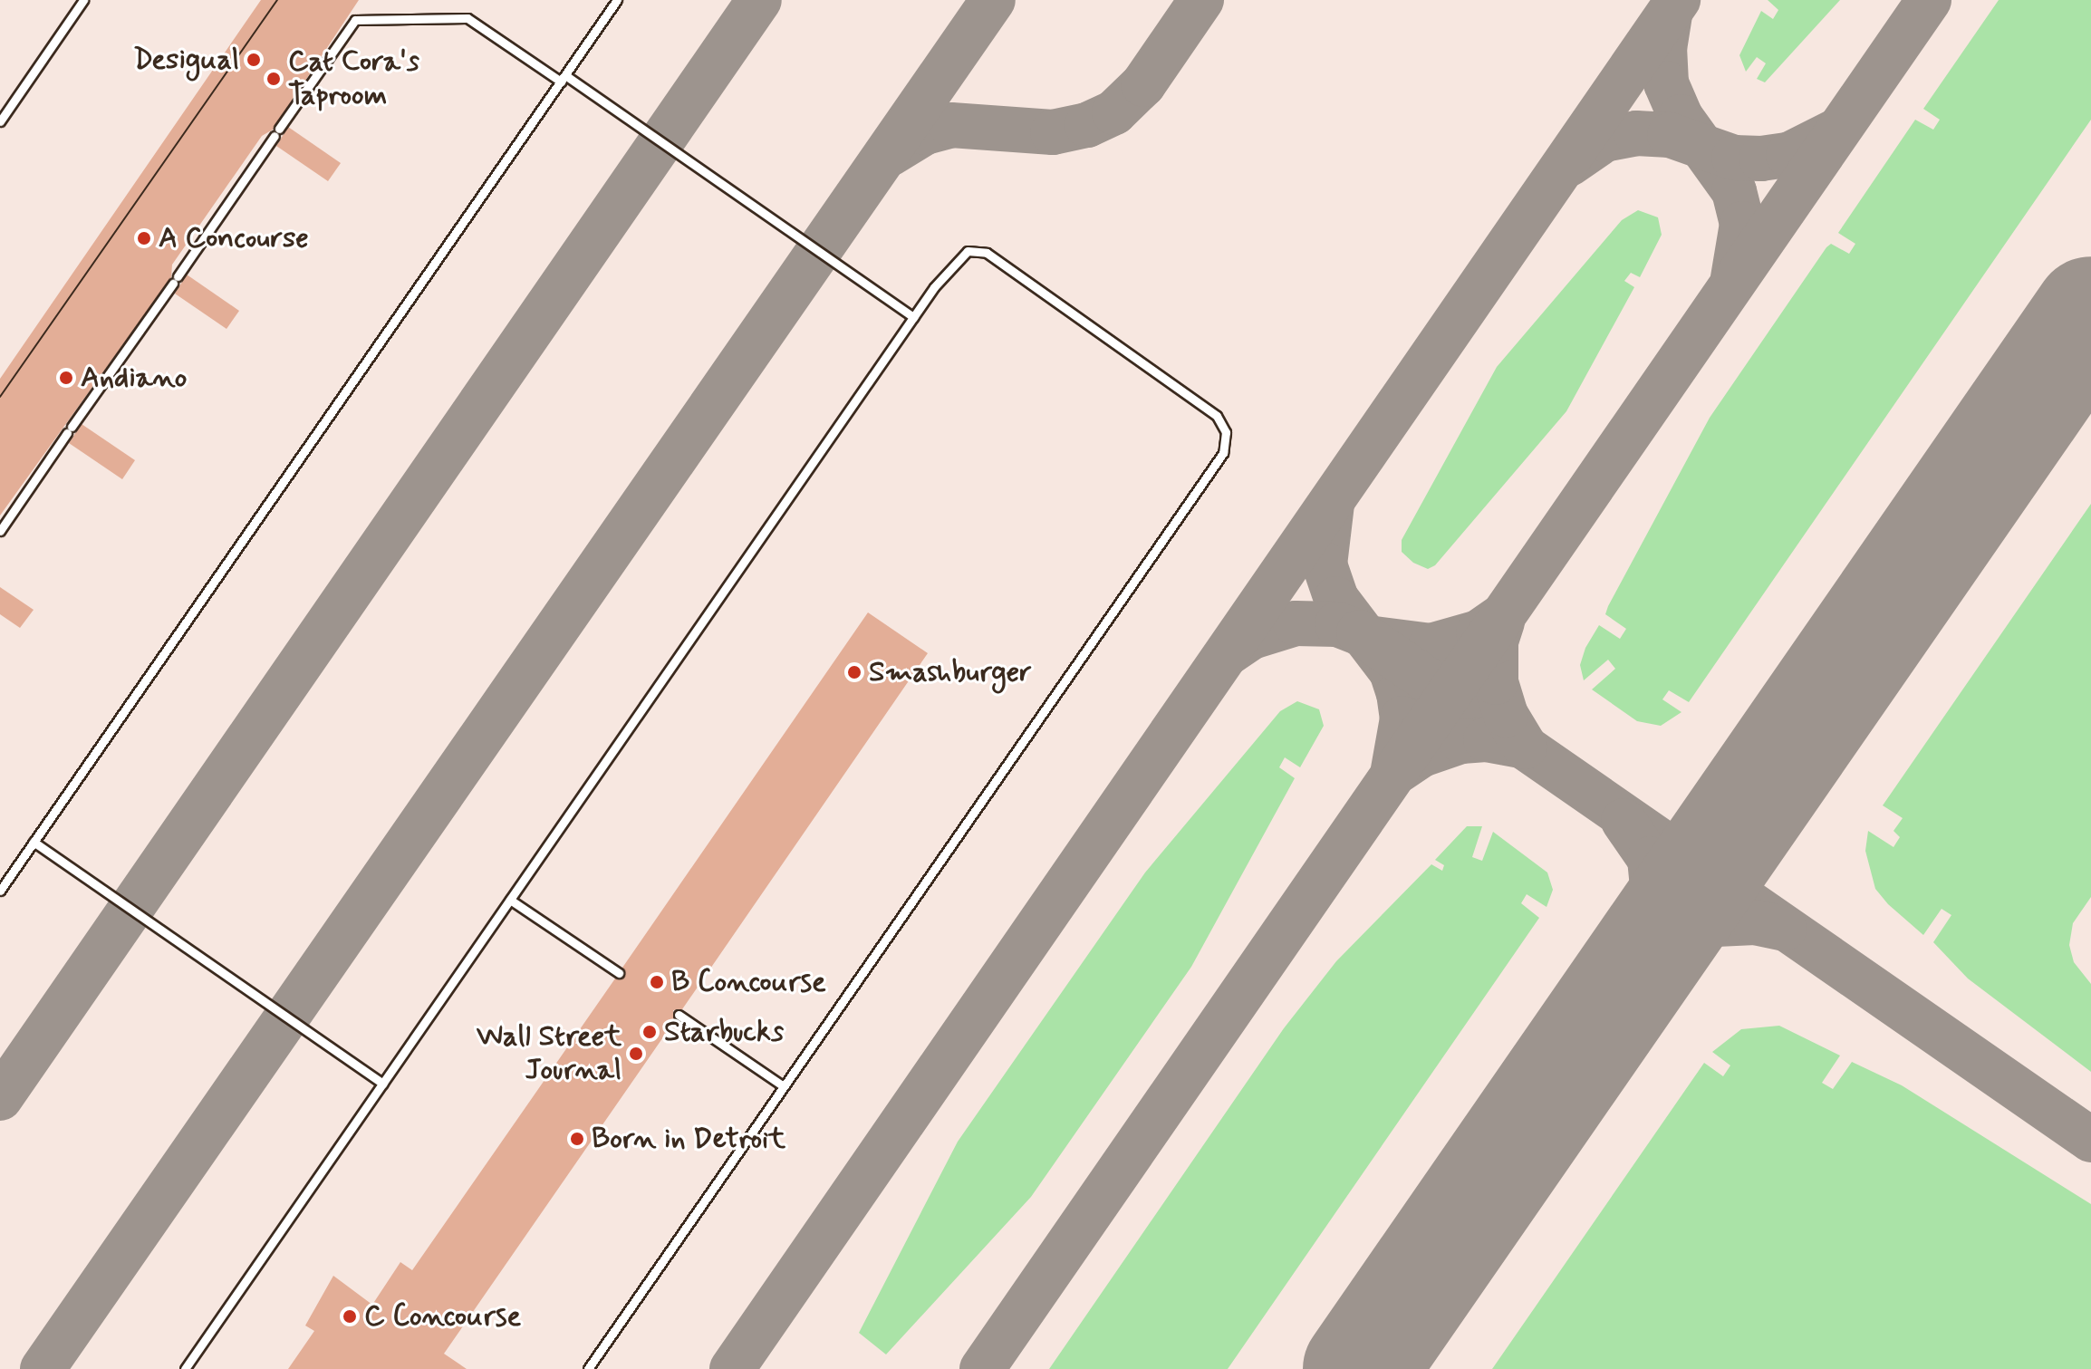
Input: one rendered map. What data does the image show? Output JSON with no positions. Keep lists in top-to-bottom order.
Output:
{
  "places": [
    "Desigual",
    "Cat Cora's Taproom",
    "A Concourse",
    "Andiano",
    "Smashburger",
    "B Concourse",
    "Starbucks",
    "Wall Street Journal",
    "Born in Detroit",
    "C Concourse"
  ]
}
